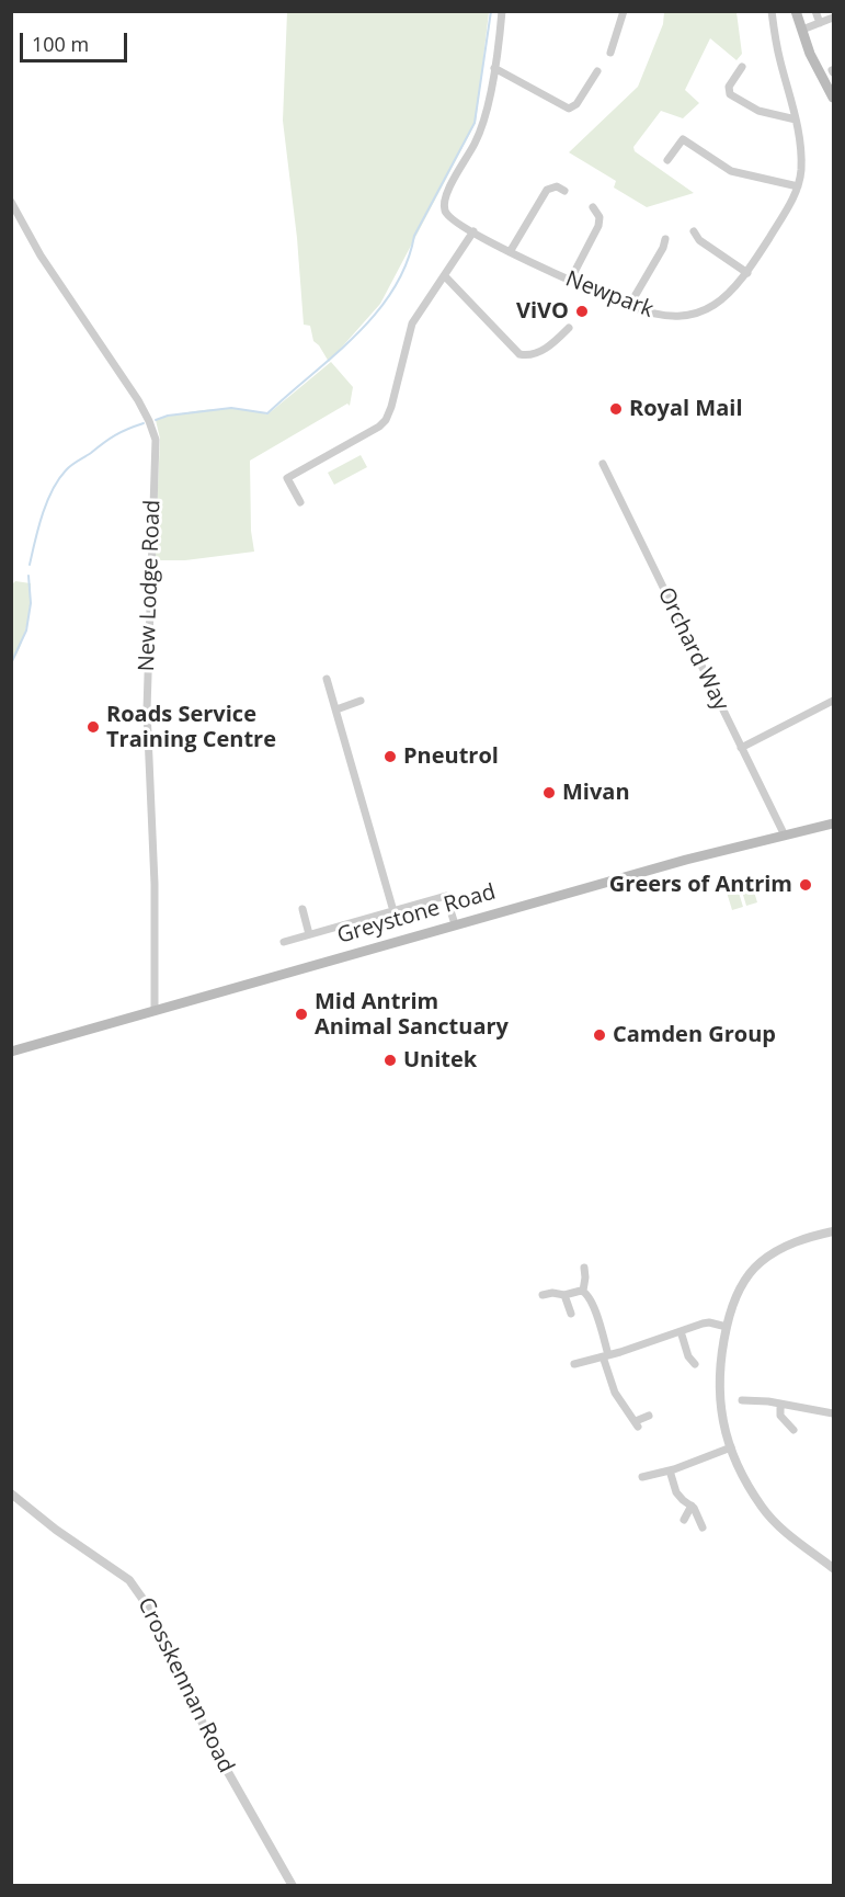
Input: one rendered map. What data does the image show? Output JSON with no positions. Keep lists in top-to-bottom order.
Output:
{
  "streets": {
    "main road": ["Greystone Road"],
    "street": [
      "Newpark",
      "New Lodge Road",
      "Orchard Way",
      "Crosskennan Road"
    ]
  },
  "crossings": [
    ["New Lodge Road", "Greystone Road"],
    ["Orchard Way", "Greystone Road"]
  ],
  "places": [
    "ViVO",
    "Royal Mail",
    "Roads Service Training Centre",
    "Pneutrol",
    "Mivan",
    "Greers of Antrim",
    "Mid Antrim Animal Sanctuary",
    "Camden Group",
    "Unitek"
  ],
  "scale_bar": "100 m"
}
